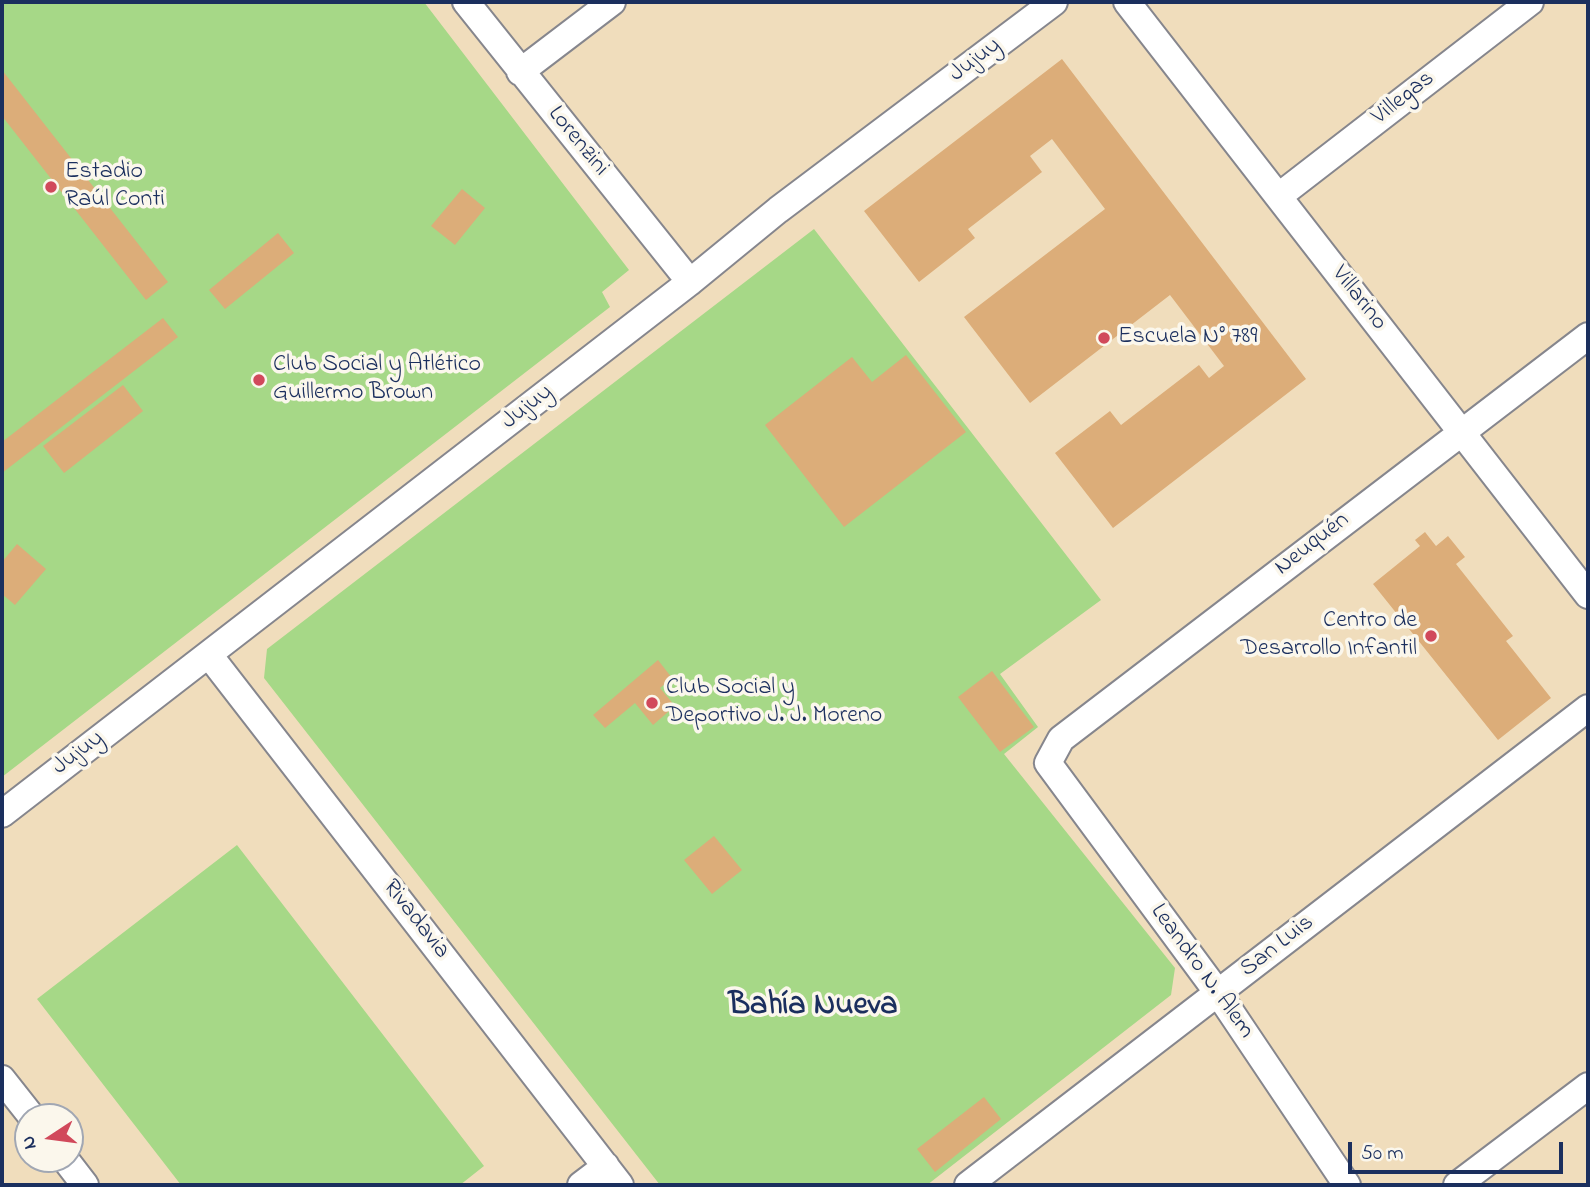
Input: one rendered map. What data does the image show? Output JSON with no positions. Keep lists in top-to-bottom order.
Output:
{
  "streets": {
    "street": [
      "Jujuy",
      "Villegas",
      "Lorenzini",
      "Villarino",
      "Neuquén",
      "Rivadavia",
      "San Luis",
      "Leandro N. Alem"
    ]
  },
  "crossings": [
    ["Jujuy", "Lorenzini"],
    ["Jujuy", "Rivadavia"],
    ["Villegas", "Villarino"],
    ["Villarino", "Neuquén"],
    ["Neuquén", "Leandro N. Alem"],
    ["San Luis", "Leandro N. Alem"]
  ],
  "districts": ["Bahía Nueva"],
  "places": [
    "Estadio Raúl Conti",
    "Escuela N° 789",
    "Club Social y Atlético Guillermo Brown",
    "Centro de Desarrollo Infantil",
    "Club Social y Deportivo J. J. Moreno"
  ],
  "scale_bar": "50 m",
  "north": "left"
}
